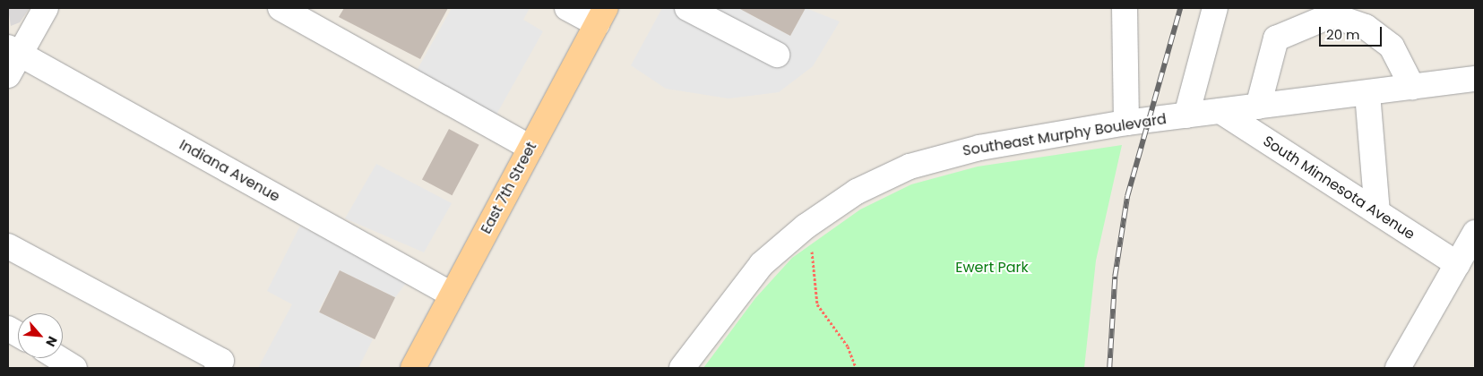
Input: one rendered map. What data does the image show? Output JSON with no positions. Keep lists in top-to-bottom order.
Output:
{
  "streets": {
    "main road": ["East 7th Street"],
    "street": ["Southeast Murphy Boulevard", "Indiana Avenue", "South Minnesota Avenue"]
  },
  "crossings": [
    ["Southeast Murphy Boulevard", "South Minnesota Avenue"],
    ["Indiana Avenue", "East 7th Street"]
  ],
  "parks": ["Ewert Park"],
  "scale_bar": "20 m",
  "north": "bottom right"
}
